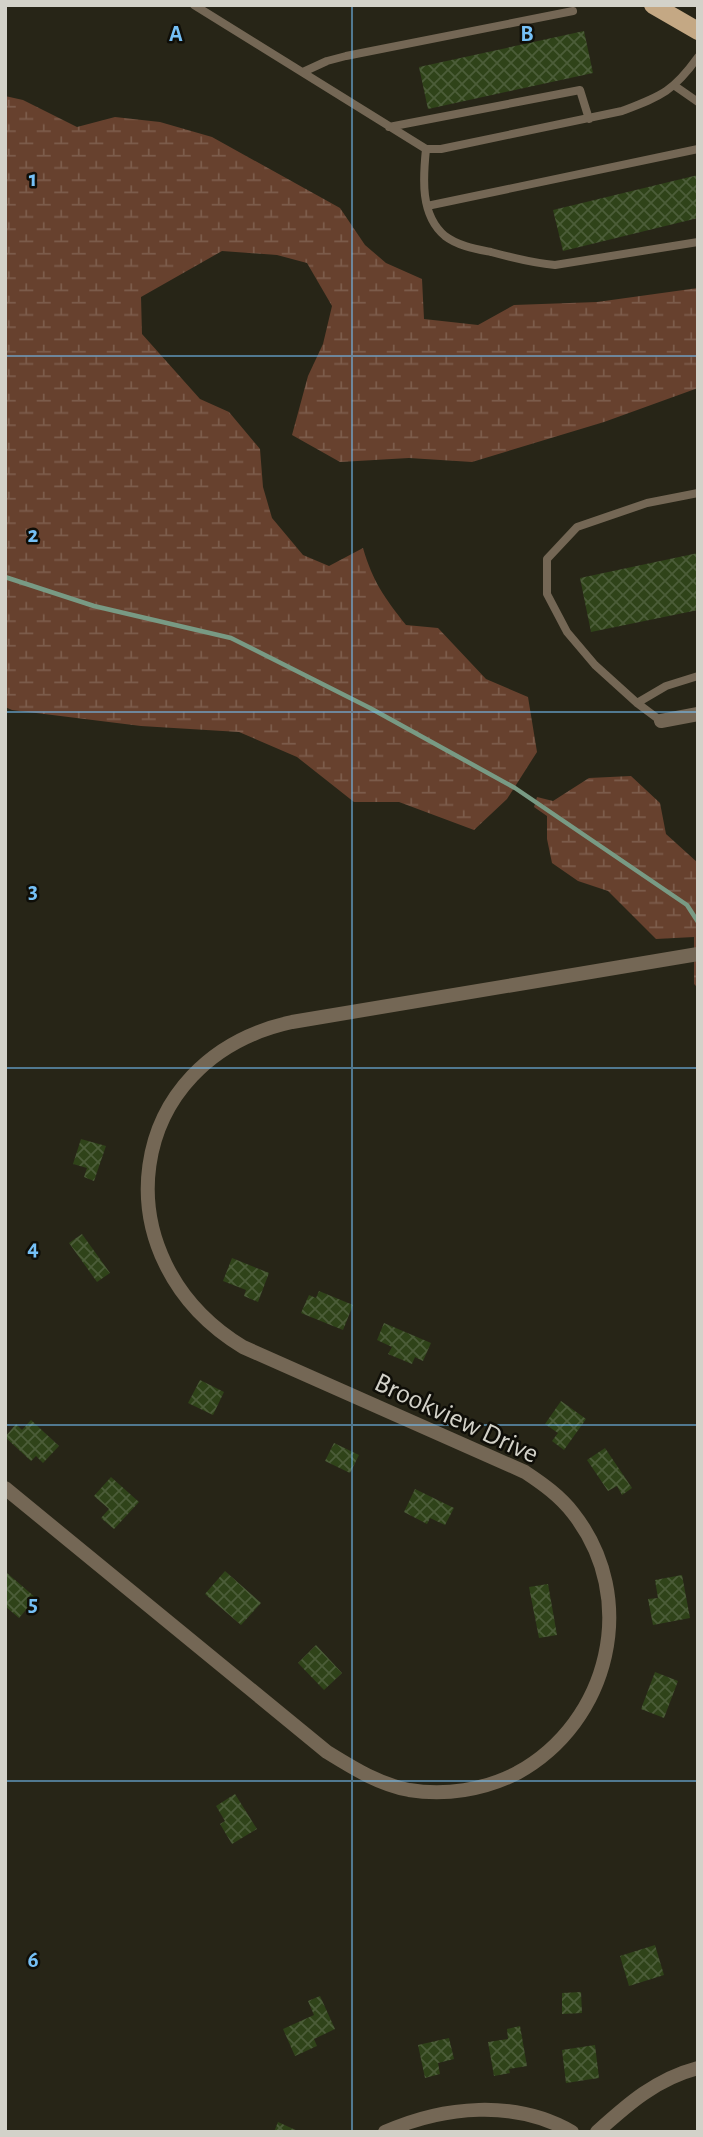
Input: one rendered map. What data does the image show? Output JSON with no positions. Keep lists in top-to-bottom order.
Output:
{
  "streets": {
    "street": ["Brookview Drive"]
  },
  "grid": {
    "columns": ["A", "B"],
    "rows": [
      "1",
      "2",
      "3",
      "4",
      "5",
      "6"
    ]
  }
}
